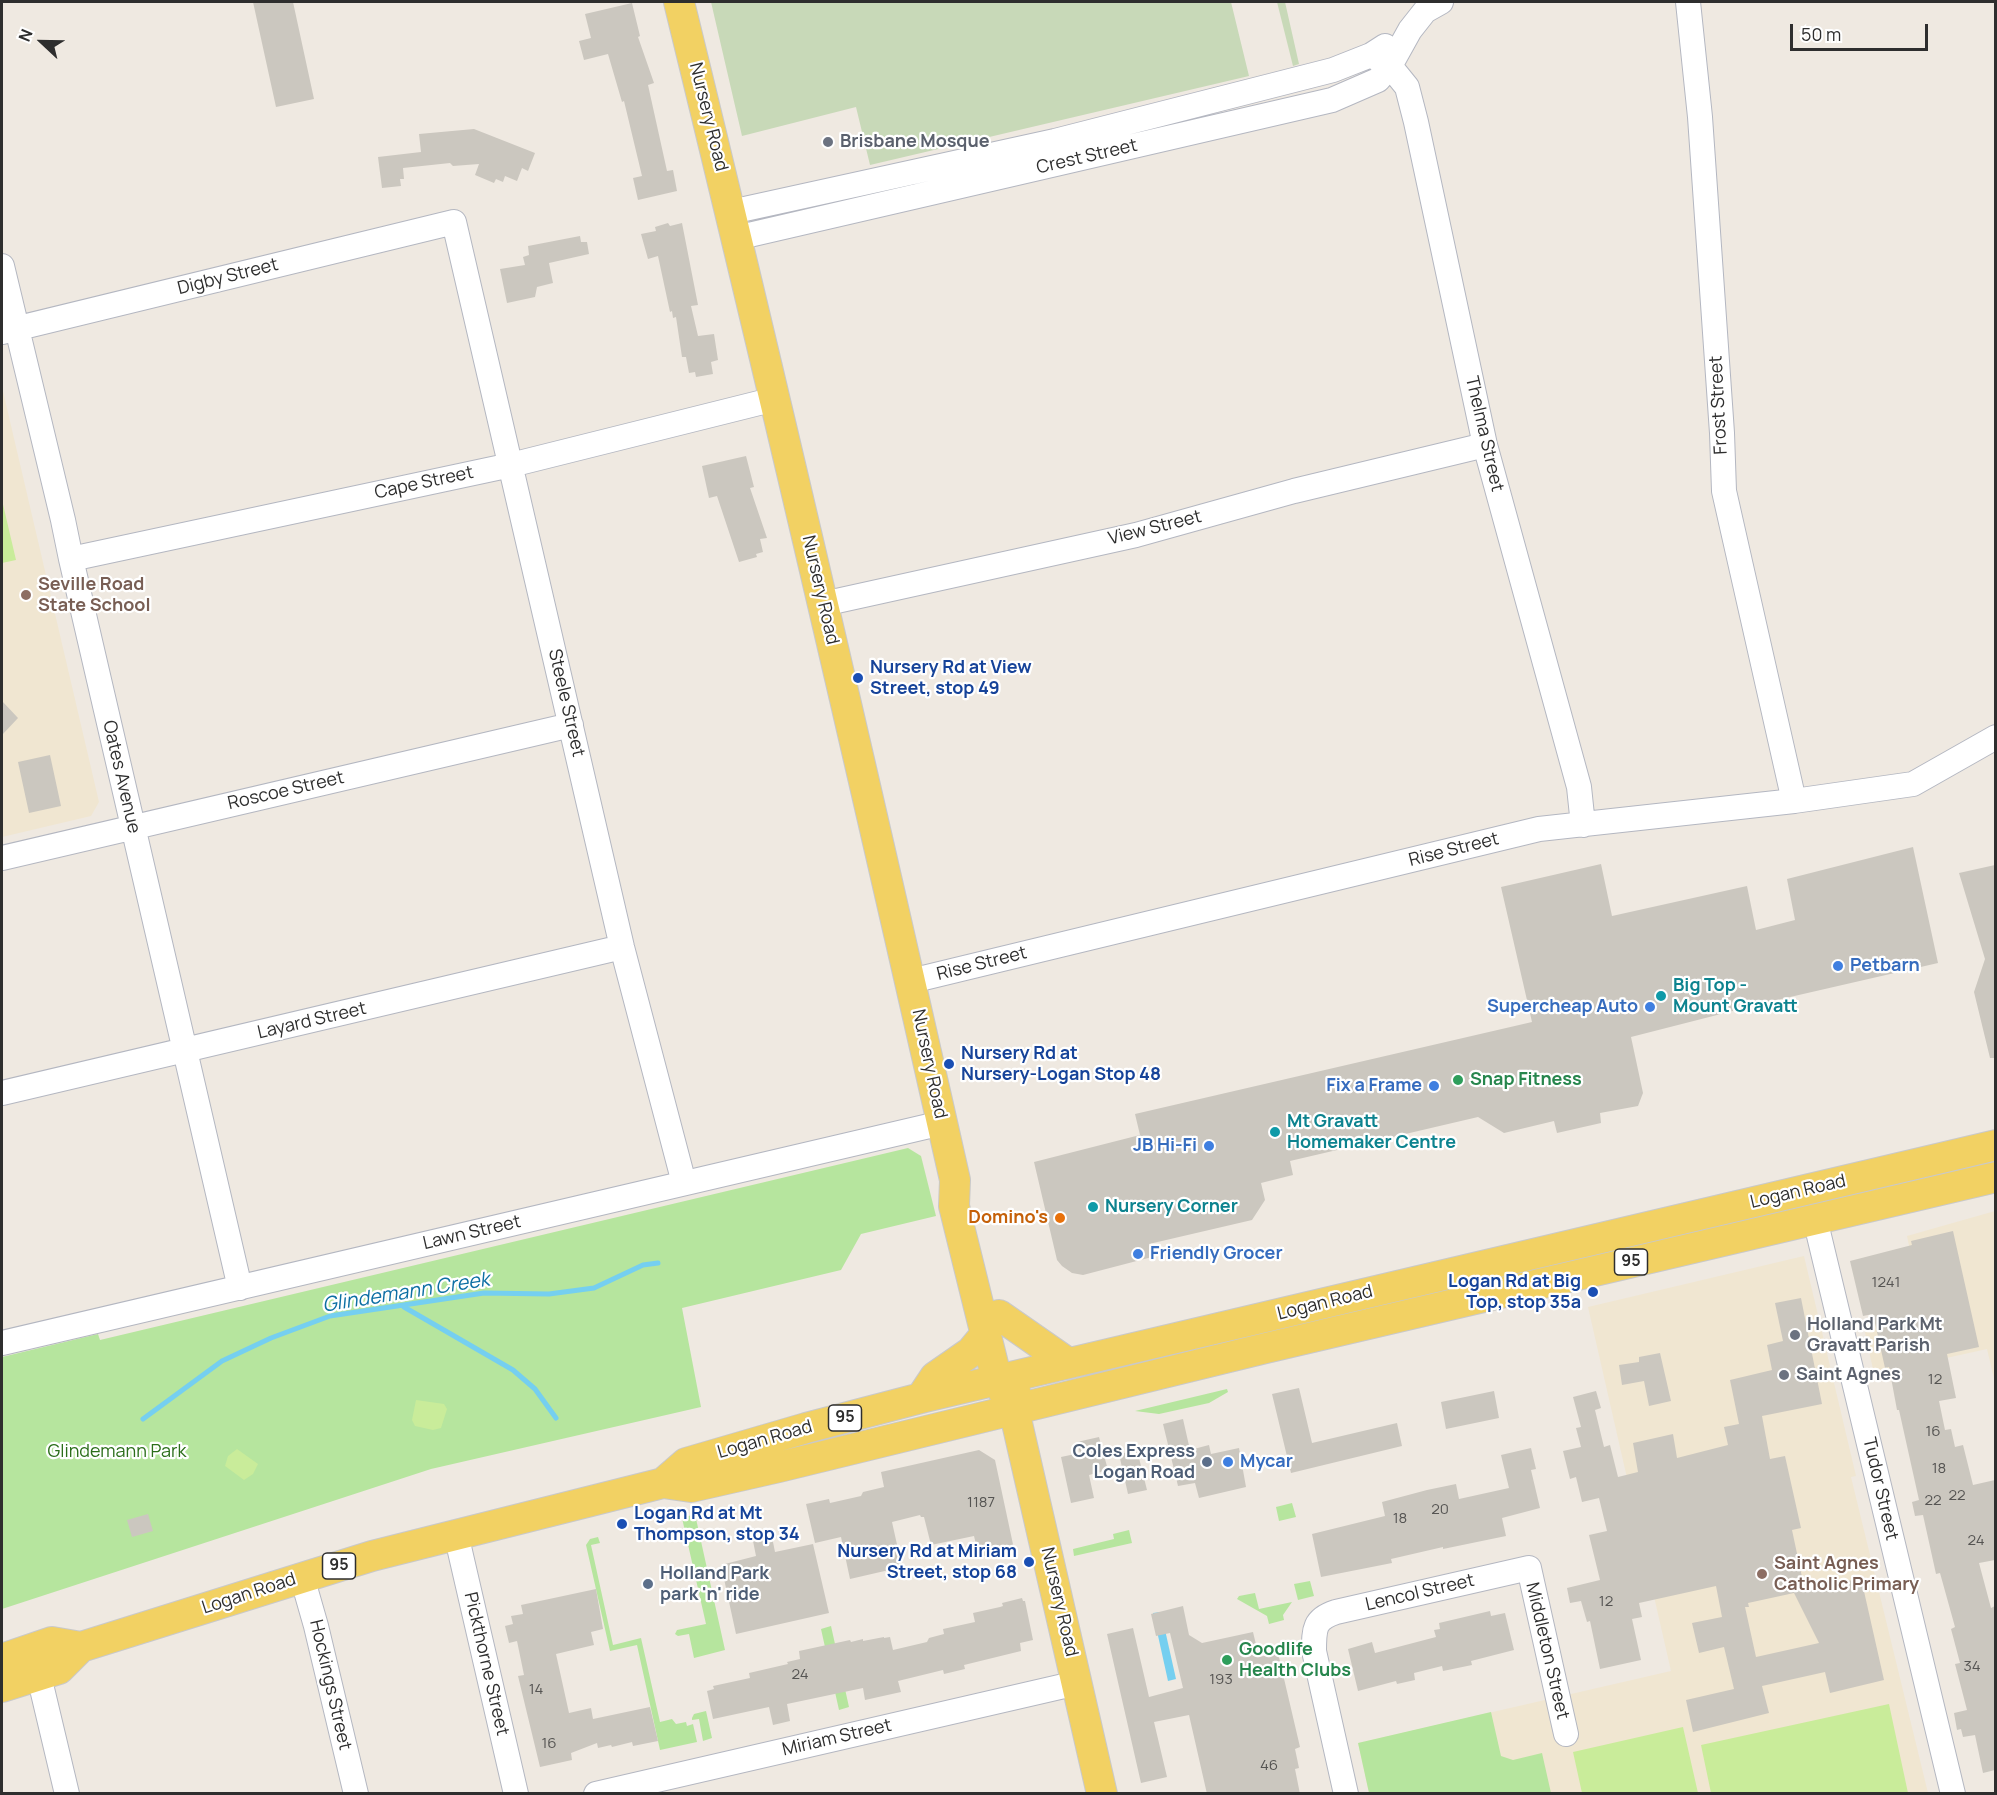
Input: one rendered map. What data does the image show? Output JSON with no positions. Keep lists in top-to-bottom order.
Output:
{
  "streets": {
    "main road": ["Nursery Road", "Logan Road", "95"],
    "street": [
      "Crest Street",
      "Digby Street",
      "Frost Street",
      "Thelma Street",
      "Cape Street",
      "View Street",
      "Steele Street",
      "Oates Avenue",
      "Roscoe Street",
      "Rise Street",
      "Layard Street",
      "Lawn Street",
      "Tudor Street",
      "Lencol Street",
      "Middleton Street",
      "Pickthorne Street",
      "Hockings Street",
      "Miriam Street"
    ]
  },
  "crossings": [
    ["Nursery Road", "Crest Street"],
    ["Nursery Road", "Cape Street"],
    ["Nursery Road", "View Street"],
    ["Nursery Road", "Rise Street"],
    ["Nursery Road", "Logan Road"],
    ["Nursery Road", "Lawn Street"],
    ["Nursery Road", "Miriam Street"],
    ["Crest Street", "Thelma Street"],
    ["Digby Street", "Steele Street"],
    ["Digby Street", "Oates Avenue"],
    ["Frost Street", "Rise Street"],
    ["Thelma Street", "View Street"],
    ["Thelma Street", "Rise Street"],
    ["Cape Street", "Steele Street"],
    ["Cape Street", "Oates Avenue"],
    ["Steele Street", "Roscoe Street"],
    ["Steele Street", "Layard Street"],
    ["Steele Street", "Lawn Street"],
    ["Oates Avenue", "Roscoe Street"],
    ["Oates Avenue", "Layard Street"],
    ["Oates Avenue", "Lawn Street"],
    ["Logan Road", "Tudor Street"],
    ["Logan Road", "Pickthorne Street"],
    ["Logan Road", "Hockings Street"],
    ["Lencol Street", "Middleton Street"]
  ],
  "water": ["Glindemann Creek"],
  "parks": ["Glindemann Park"],
  "places": [
    "Brisbane Mosque",
    "Seville Road State School",
    "Nursery Rd at View Street, stop 49",
    "Petbarn",
    "Big Top - Mount Gravatt",
    "Supercheap Auto",
    "Nursery Rd at Nursery-Logan Stop 48",
    "Snap Fitness",
    "Fix a Frame",
    "Mt Gravatt Homemaker Centre",
    "JB Hi-Fi",
    "Nursery Corner",
    "Domino's",
    "Friendly Grocer",
    "Logan Rd at Big Top, stop 35a",
    "Holland Park Mt Gravatt Parish",
    "Saint Agnes",
    "Coles Express Logan Road",
    "Mycar",
    "Logan Rd at Mt Thompson, stop 34",
    "Nursery Rd at Miriam Street, stop 68",
    "Saint Agnes Catholic Primary",
    "Holland Park park 'n' ride",
    "Goodlife Health Clubs"
  ],
  "house_numbers": [
    "1241",
    "12",
    "16",
    "18",
    "22",
    "22",
    "1187",
    "20",
    "18",
    "24",
    "12",
    "34",
    "24",
    "193",
    "14",
    "16",
    "46"
  ],
  "scale_bar": "50 m",
  "north": "left"
}
